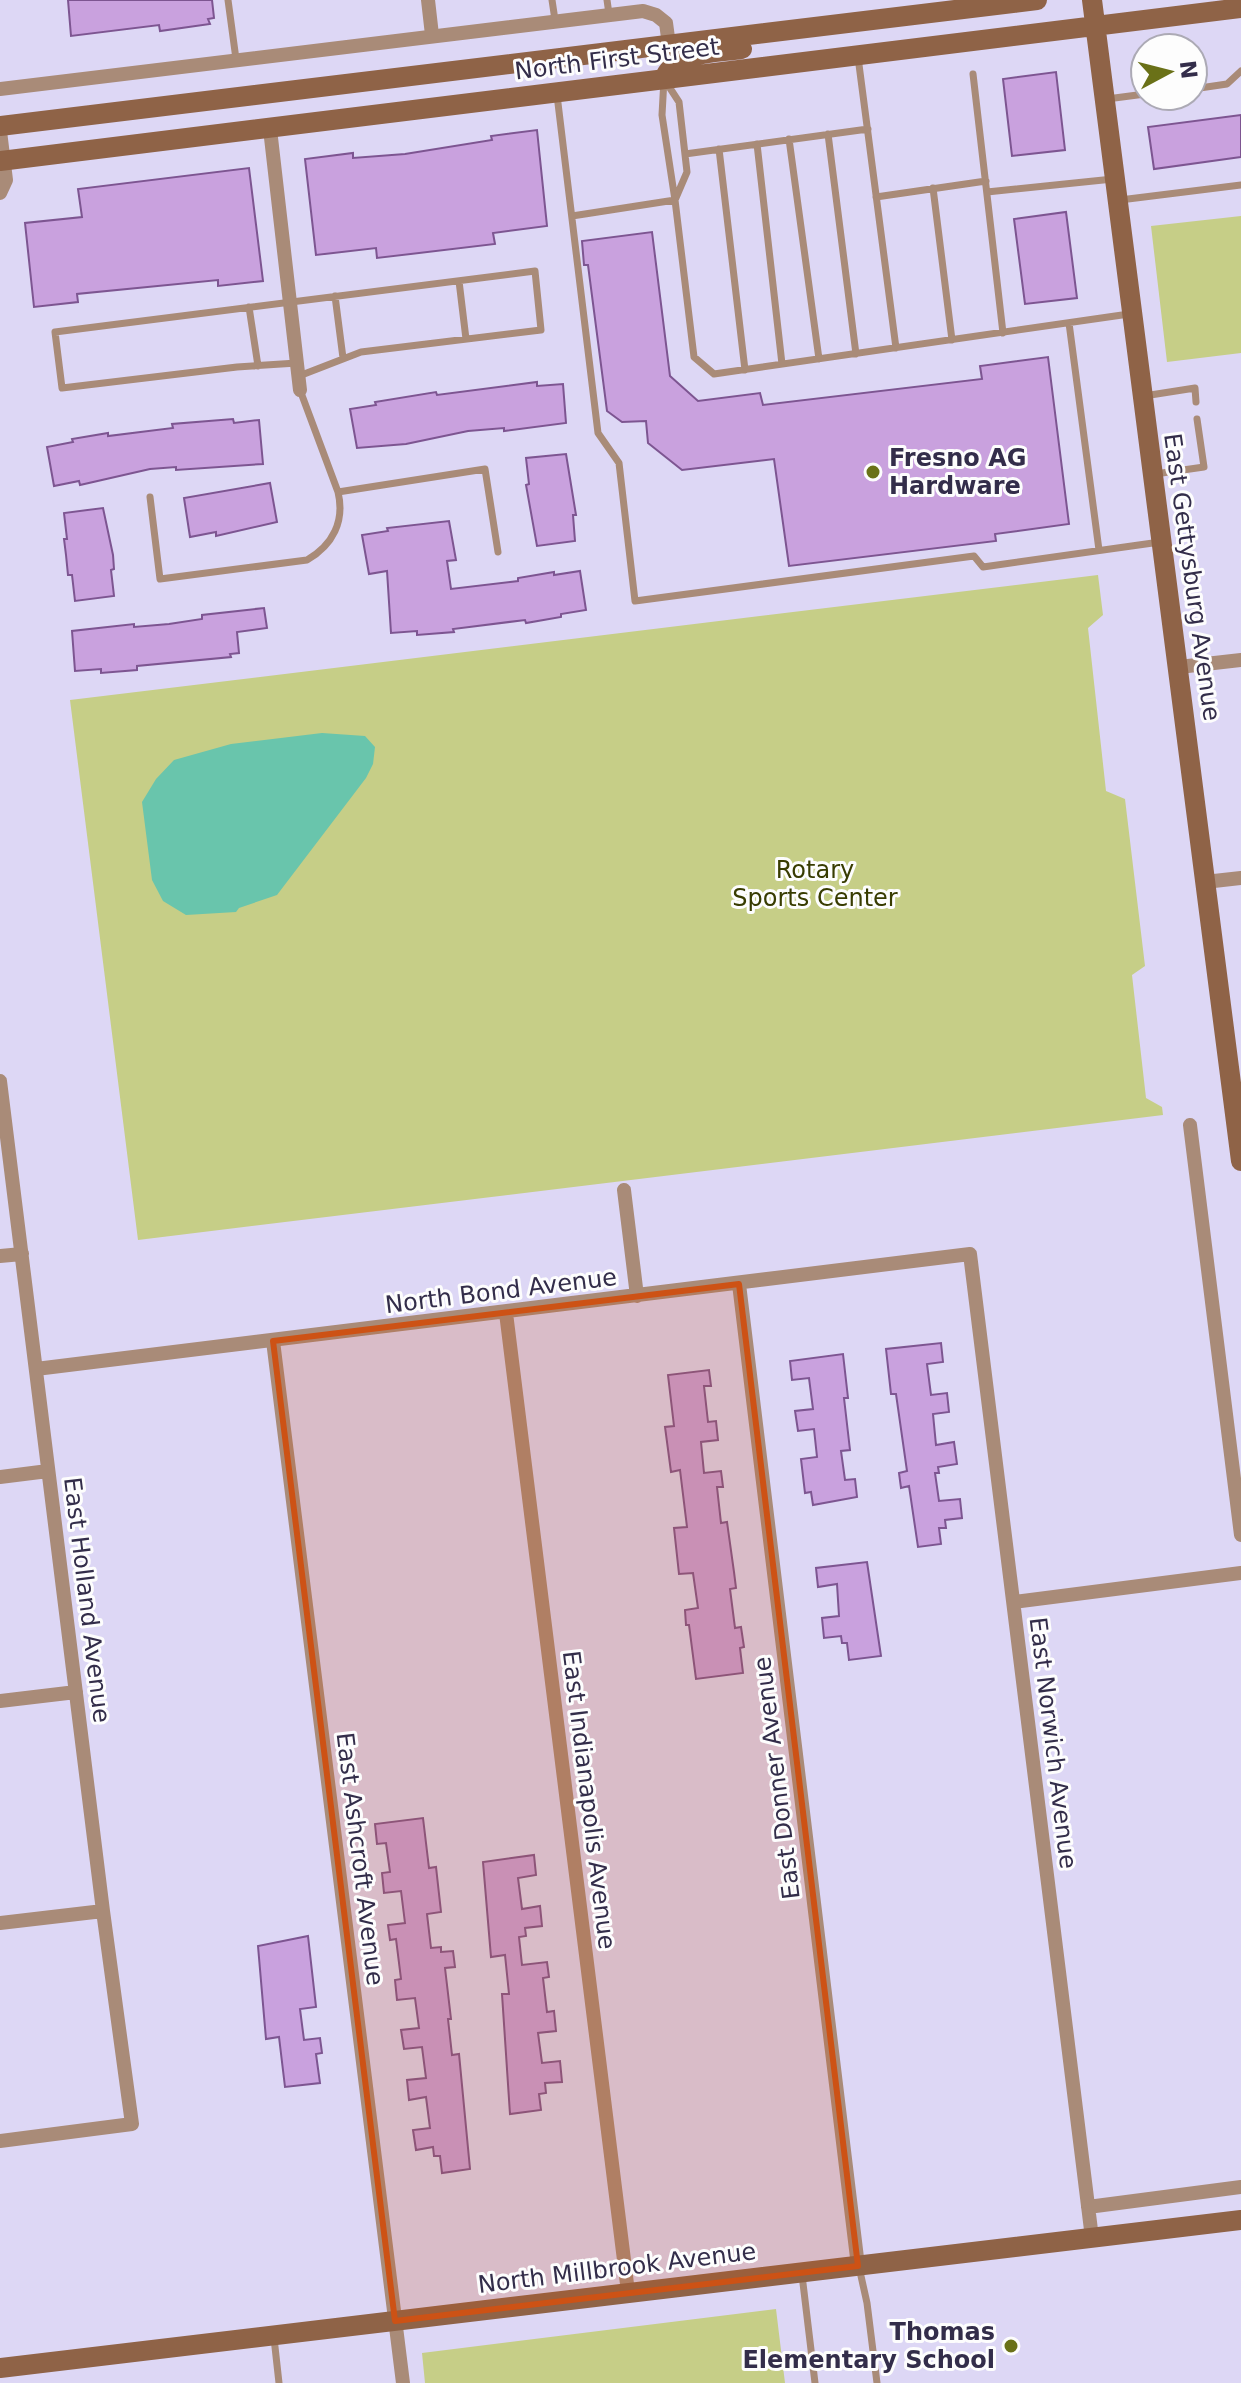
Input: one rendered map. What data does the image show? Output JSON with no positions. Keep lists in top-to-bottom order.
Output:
{
  "streets": {
    "main road": ["North First Street", "East Gettysburg Avenue", "North Millbrook Avenue"],
    "street": [
      "North Bond Avenue",
      "East Holland Avenue",
      "East Norwich Avenue",
      "East Donner Avenue",
      "East Indianapolis Avenue",
      "East Ashcroft Avenue"
    ]
  },
  "crossings": [
    ["North First Street", "East Gettysburg Avenue"],
    ["North Bond Avenue", "East Holland Avenue"],
    ["North Bond Avenue", "East Norwich Avenue"],
    ["North Bond Avenue", "East Donner Avenue"],
    ["North Bond Avenue", "East Indianapolis Avenue"],
    ["North Bond Avenue", "East Ashcroft Avenue"],
    ["East Norwich Avenue", "North Millbrook Avenue"],
    ["East Donner Avenue", "North Millbrook Avenue"],
    ["East Indianapolis Avenue", "North Millbrook Avenue"],
    ["East Ashcroft Avenue", "North Millbrook Avenue"]
  ],
  "parks": ["Rotary Sports Center"],
  "places": ["Fresno AG Hardware", "Thomas Elementary School"],
  "north": "right"
}
